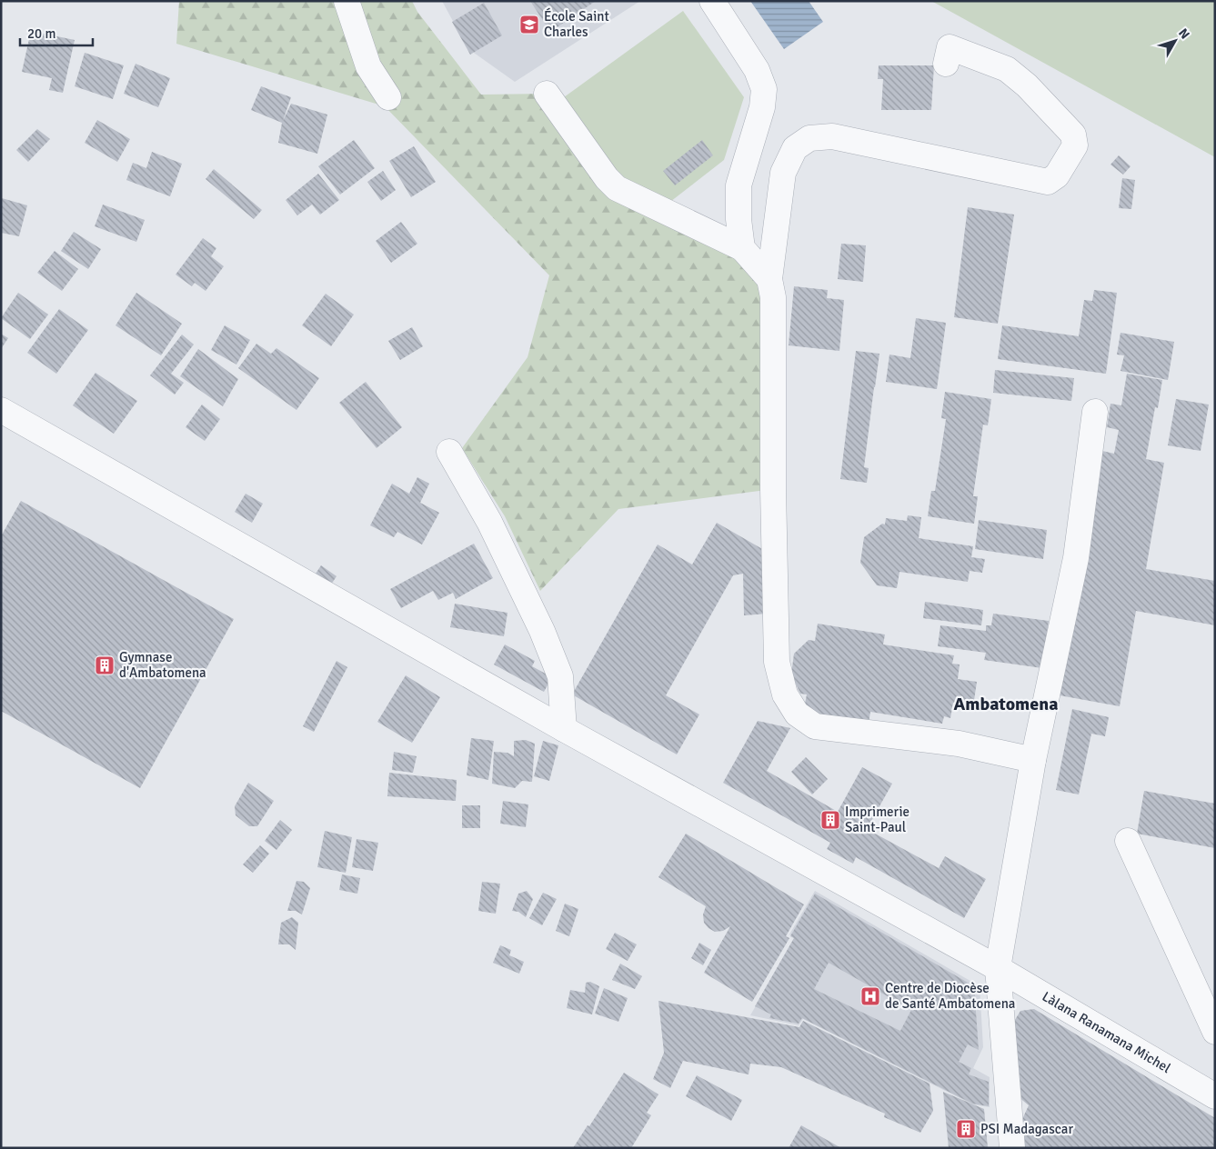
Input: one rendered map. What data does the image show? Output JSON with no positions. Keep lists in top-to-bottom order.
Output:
{
  "streets": {
    "street": ["Làlana Ranamana Michel"]
  },
  "districts": ["Ambatomena"],
  "places": {
    "school or university": ["École Saint Charles"],
    "building": ["Gymnase d'Ambatomena", "Imprimerie Saint-Paul", "PSI Madagascar"],
    "hospital": ["Centre de Diocèse de Santé Ambatomena"]
  },
  "scale_bar": "20 m",
  "north": "top right"
}
